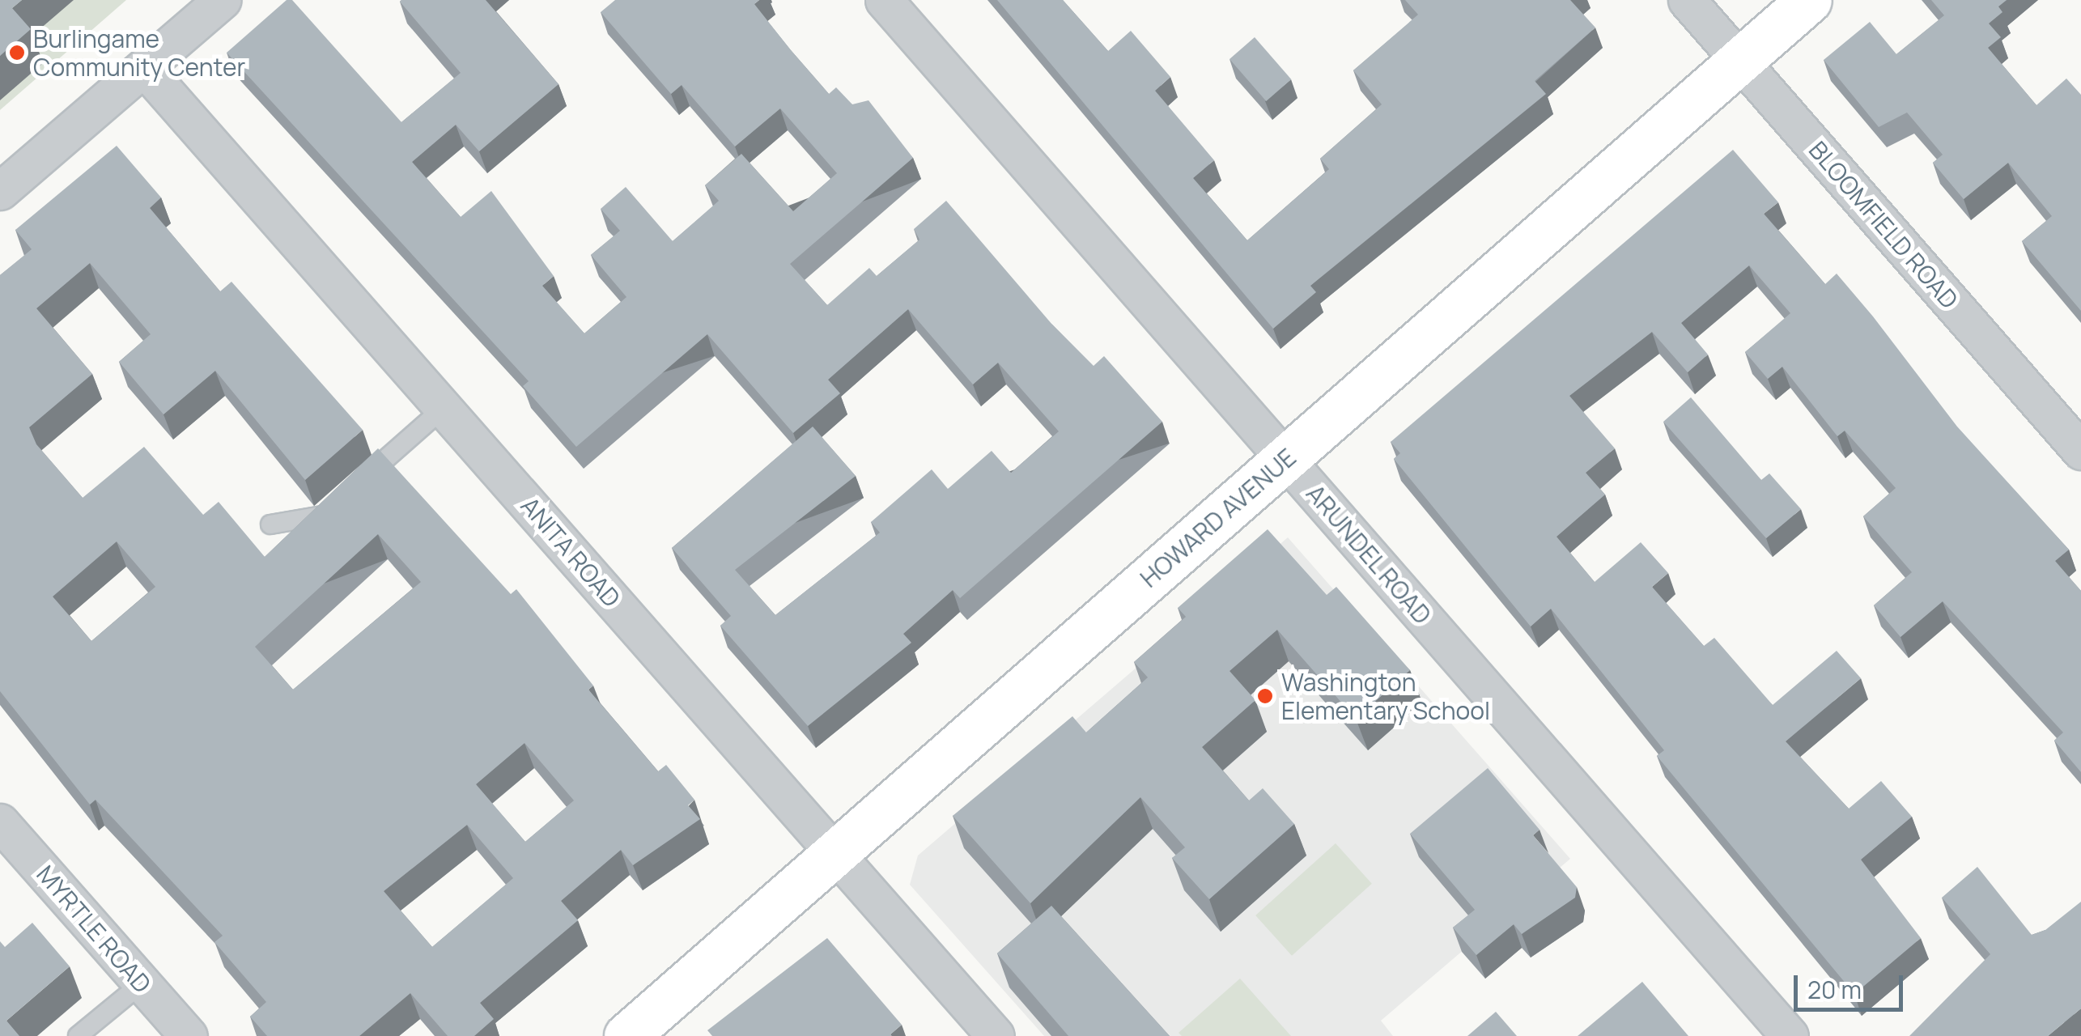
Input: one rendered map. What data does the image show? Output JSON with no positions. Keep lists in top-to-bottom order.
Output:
{
  "streets": {
    "street": [
      "BLOOMFIELD ROAD",
      "HOWARD AVENUE",
      "ANITA ROAD",
      "ARUNDEL ROAD",
      "MYRTLE ROAD"
    ]
  },
  "crossings": [
    ["BLOOMFIELD ROAD", "HOWARD AVENUE"],
    ["HOWARD AVENUE", "ANITA ROAD"],
    ["HOWARD AVENUE", "ARUNDEL ROAD"]
  ],
  "places": ["Burlingame Community Center", "Washington Elementary School"],
  "scale_bar": "20 m"
}
